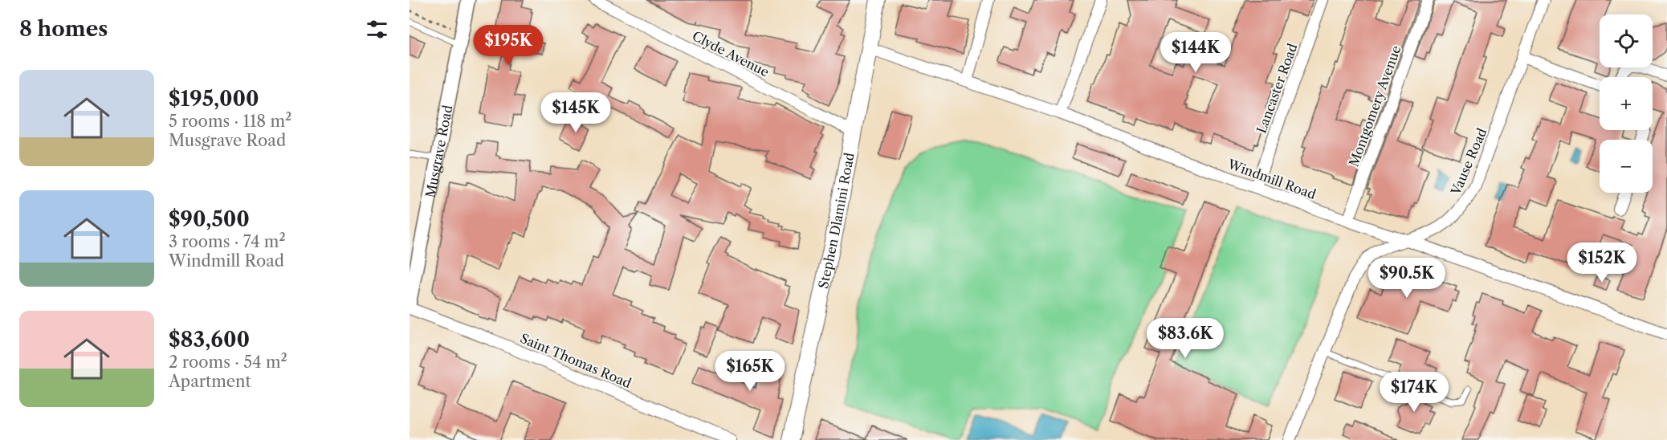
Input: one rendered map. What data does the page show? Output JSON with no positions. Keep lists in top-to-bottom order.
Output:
{
  "streets": {
    "main road": ["Stephen Dlamini Road"],
    "street": [
      "Clyde Avenue",
      "Lancaster Road",
      "Montgomery Avenue",
      "Musgrave Road",
      "Vause Road",
      "Windmill Road",
      "Saint Thomas Road"
    ]
  },
  "crossings": [
    ["Clyde Avenue", "Stephen Dlamini Road"],
    ["Lancaster Road", "Windmill Road"],
    ["Montgomery Avenue", "Windmill Road"],
    ["Vause Road", "Windmill Road"],
    ["Windmill Road", "Stephen Dlamini Road"]
  ],
  "page": {
    "heading": "8 homes",
    "map_buttons": ["+", "−"],
    "price": [
      "$195K",
      "$144K",
      "$145K",
      "$152K",
      "$90.5K",
      "$83.6K",
      "$165K",
      "$174K"
    ],
    "list": [
      {
        "name": "$195,000",
        "note": "5 rooms · 118 m² · Musgrave Road"
      },
      {
        "name": "$90,500",
        "note": "3 rooms · 74 m² · Windmill Road"
      },
      {
        "name": "$83,600",
        "note": "2 rooms · 54 m² · Apartment"
      }
    ]
  }
}
